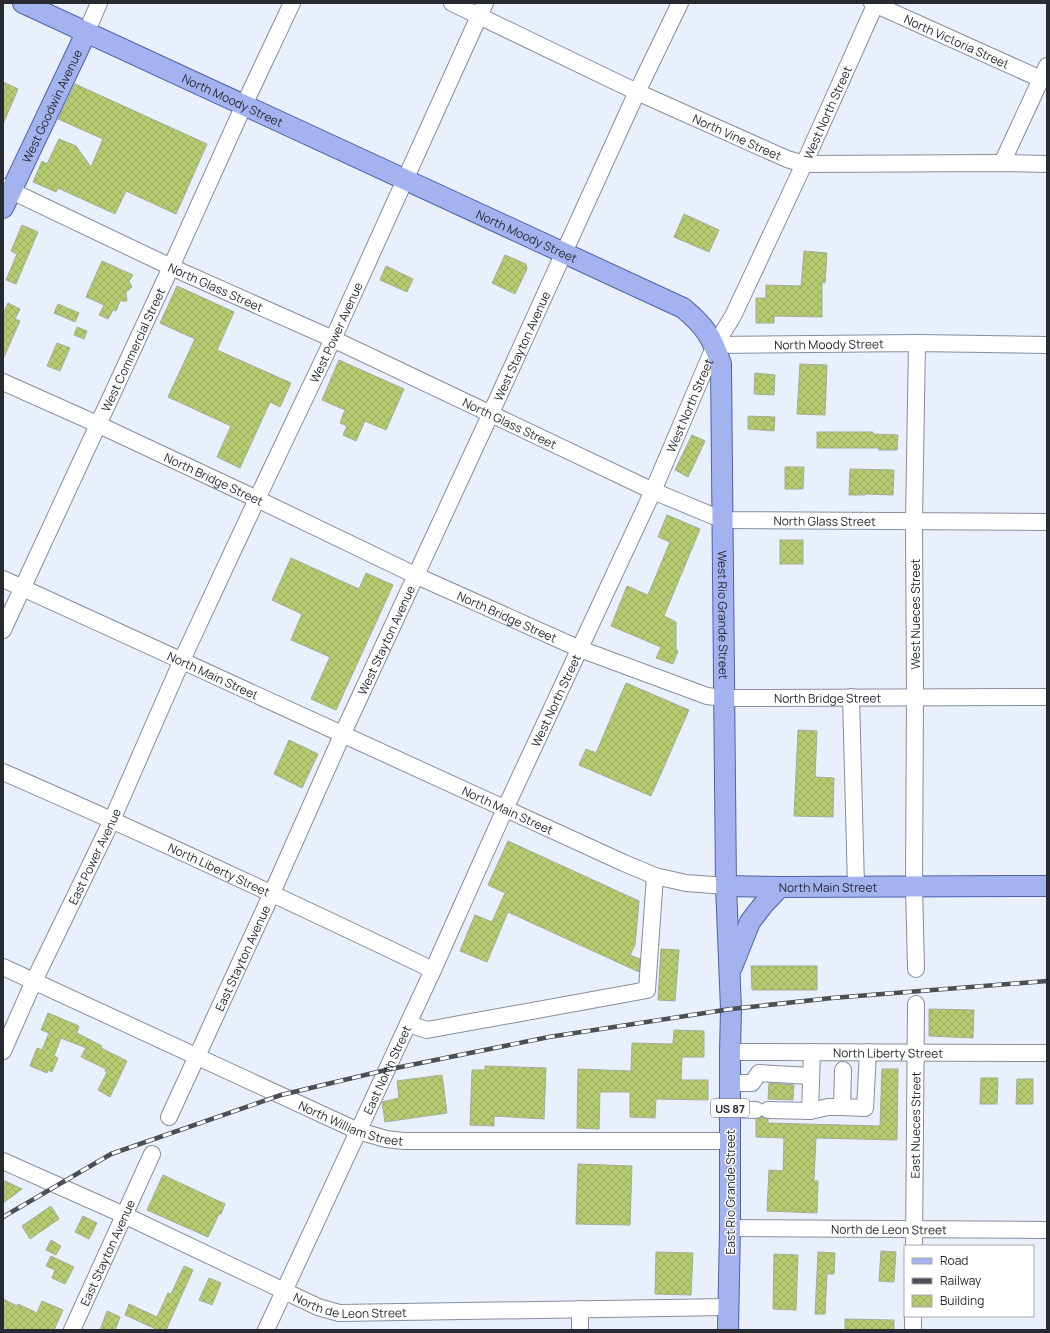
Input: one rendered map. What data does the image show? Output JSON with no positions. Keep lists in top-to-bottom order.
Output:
{
  "streets": {
    "main road": [
      "North Moody Street",
      "West Goodwin Avenue",
      "West Rio Grande Street",
      "North Main Street",
      "US 87",
      "East Rio Grande Street"
    ],
    "street": [
      "North Victoria Street",
      "West North Street",
      "North Vine Street",
      "North Glass Street",
      "West Power Avenue",
      "West Stayton Avenue",
      "West Commercial Street",
      "North Bridge Street",
      "West Nueces Street",
      "East Power Avenue",
      "North Liberty Street",
      "East Stayton Avenue",
      "East North Street",
      "North William Street",
      "East Nueces Street",
      "North de Leon Street"
    ]
  },
  "crossings": [
    ["North Victoria Street", "West North Street"],
    ["North Moody Street", "West Goodwin Avenue"],
    ["North Moody Street", "West North Street"],
    ["North Moody Street", "West Power Avenue"],
    ["North Moody Street", "West Stayton Avenue"],
    ["North Moody Street", "West Commercial Street"],
    ["North Moody Street", "West Nueces Street"],
    ["North Moody Street", "West Rio Grande Street"],
    ["West Goodwin Avenue", "North Glass Street"],
    ["West North Street", "North Vine Street"],
    ["West North Street", "North Glass Street"],
    ["West North Street", "North Bridge Street"],
    ["West North Street", "West Rio Grande Street"],
    ["West North Street", "North Main Street"],
    ["West North Street", "East North Street"],
    ["North Vine Street", "West Power Avenue"],
    ["North Vine Street", "West Stayton Avenue"],
    ["North Glass Street", "West Power Avenue"],
    ["North Glass Street", "West Stayton Avenue"],
    ["North Glass Street", "West Commercial Street"],
    ["North Glass Street", "West Nueces Street"],
    ["North Glass Street", "West Rio Grande Street"],
    ["West Power Avenue", "North Bridge Street"],
    ["West Power Avenue", "North Main Street"],
    ["West Power Avenue", "East Power Avenue"],
    ["West Stayton Avenue", "North Bridge Street"],
    ["West Stayton Avenue", "North Main Street"],
    ["West Stayton Avenue", "East Stayton Avenue"],
    ["West Commercial Street", "North Bridge Street"],
    ["West Commercial Street", "North Main Street"],
    ["North Bridge Street", "West Nueces Street"],
    ["North Bridge Street", "West Rio Grande Street"],
    ["West Nueces Street", "North Main Street"],
    ["West Rio Grande Street", "North Main Street"],
    ["West Rio Grande Street", "East Rio Grande Street"],
    ["North Main Street", "East Power Avenue"],
    ["North Main Street", "East Stayton Avenue"],
    ["North Main Street", "East North Street"],
    ["North Main Street", "East Rio Grande Street"],
    ["East Power Avenue", "North Liberty Street"],
    ["East Power Avenue", "North William Street"],
    ["North Liberty Street", "East Stayton Avenue"],
    ["North Liberty Street", "East North Street"],
    ["North Liberty Street", "East Nueces Street"],
    ["North Liberty Street", "East Rio Grande Street"],
    ["East Stayton Avenue", "North William Street"],
    ["East Stayton Avenue", "North de Leon Street"],
    ["East North Street", "North William Street"],
    ["East North Street", "North de Leon Street"],
    ["North William Street", "East Rio Grande Street"],
    ["East Nueces Street", "North de Leon Street"],
    ["East Rio Grande Street", "North de Leon Street"]
  ],
  "legend": ["Road", "Railway", "Building"]
}
